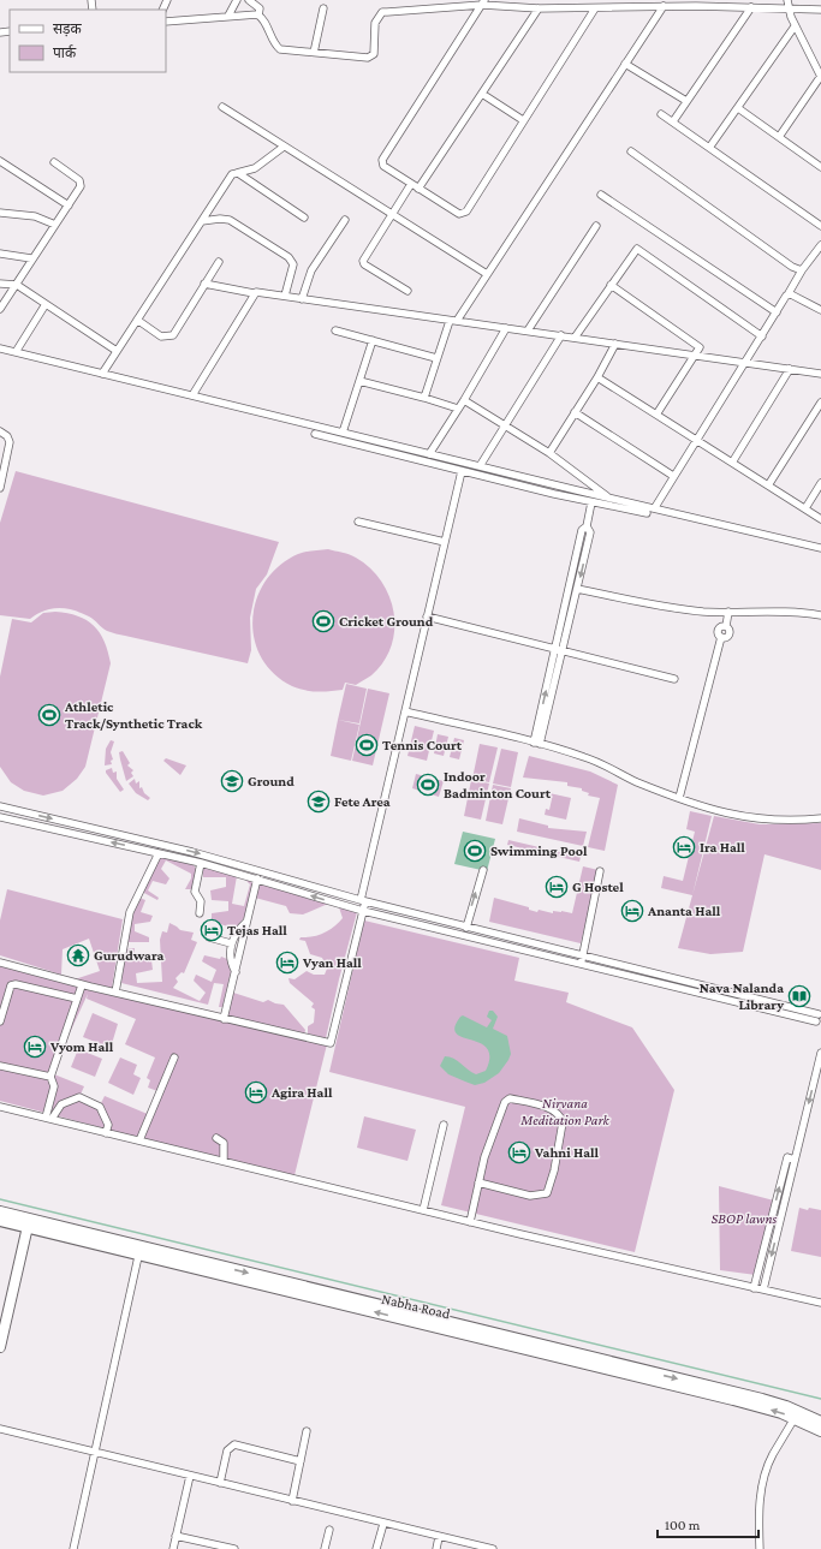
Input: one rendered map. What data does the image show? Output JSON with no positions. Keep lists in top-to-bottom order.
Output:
{
  "streets": {
    "main road": ["Nabha Road"]
  },
  "parks": ["Nirvana Meditation Park", "SBOP lawns"],
  "places": {
    "sports": [
      "Cricket Ground",
      "Athletic Track/Synthetic Track",
      "Tennis Court",
      "Indoor Badminton Court",
      "Swimming Pool"
    ],
    "school or university": ["Ground", "Fete Area"],
    "hotel": [
      "Ira Hall",
      "G Hostel",
      "Ananta Hall",
      "Tejas Hall",
      "Vyan Hall",
      "Vyom Hall",
      "Agira Hall",
      "Vahni Hall"
    ],
    "temple": ["Gurudwara"],
    "library": ["Nava Nalanda Library"]
  },
  "legend": ["सड़क", "पार्क"],
  "scale_bar": "100 m"
}
